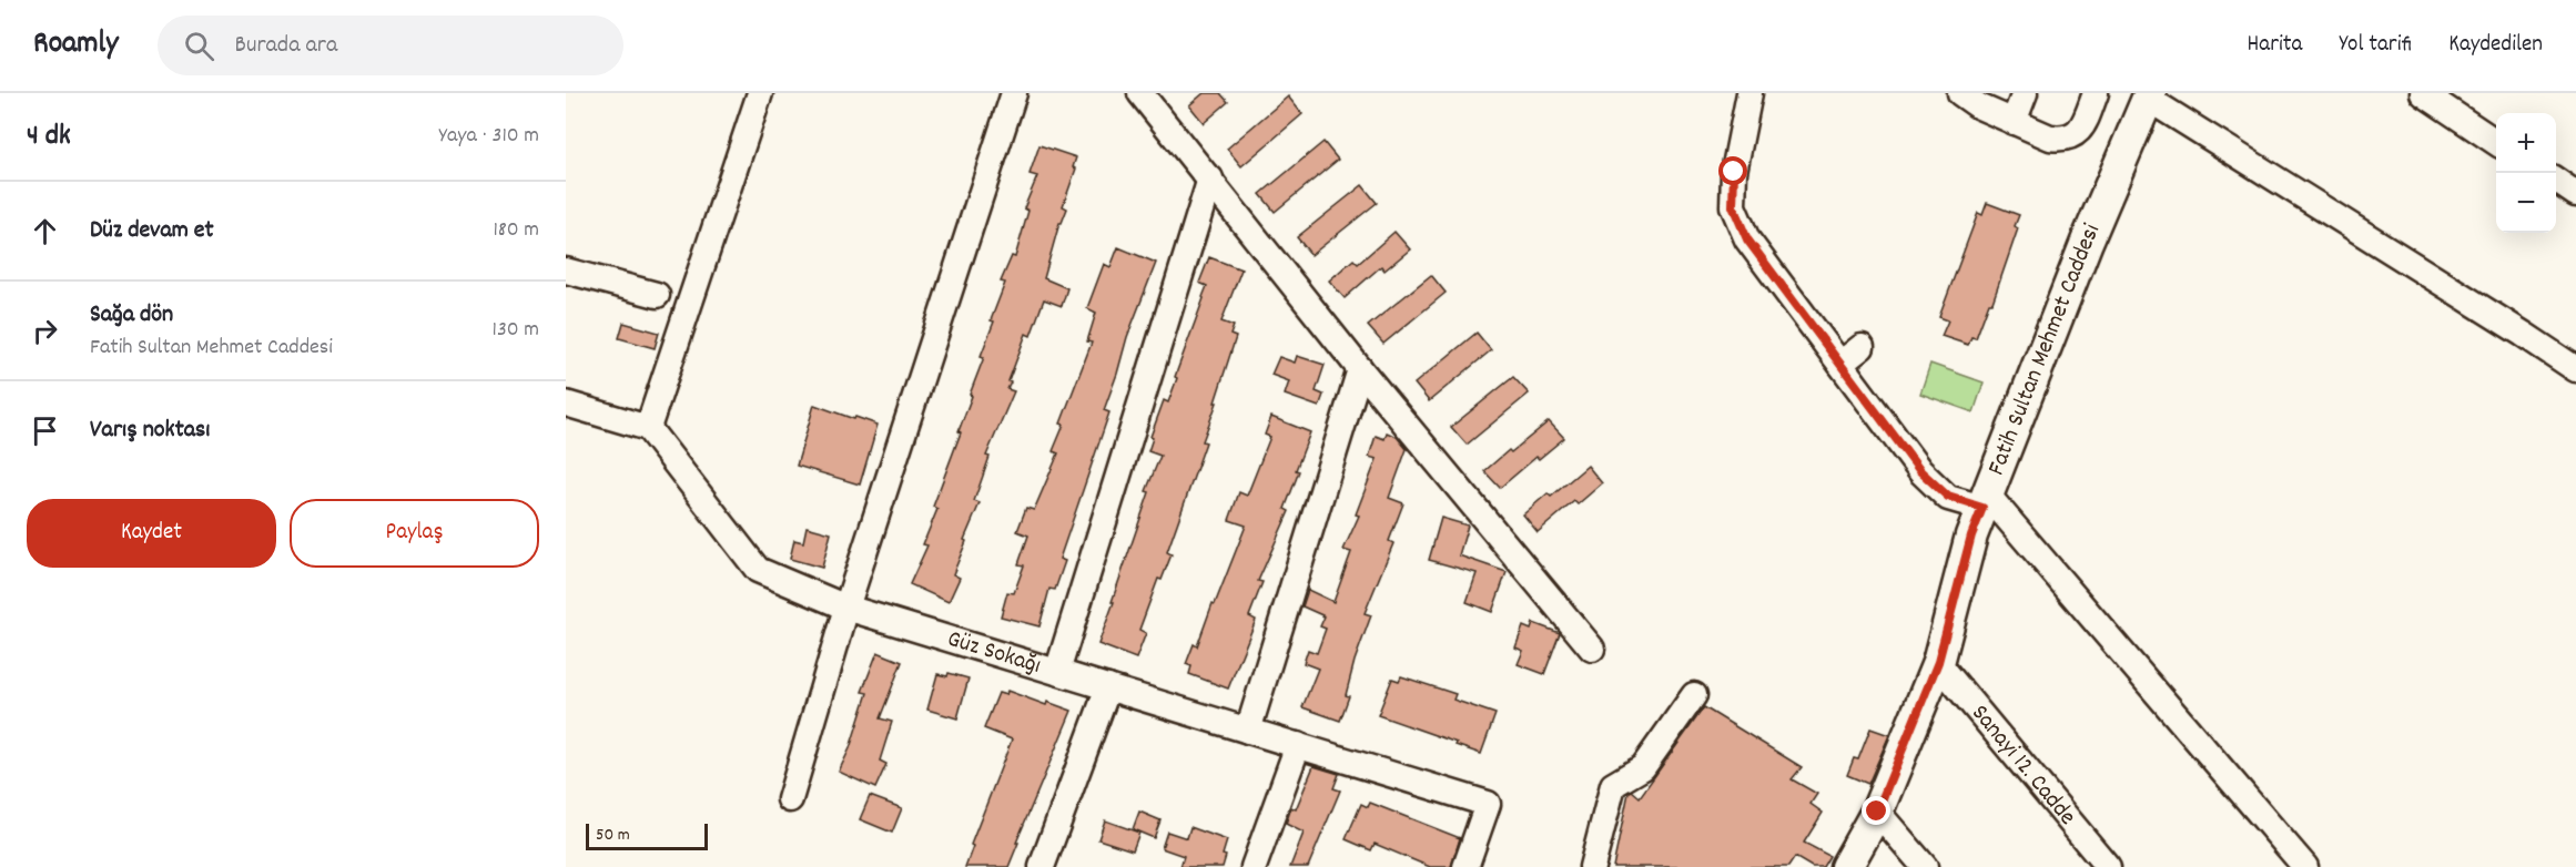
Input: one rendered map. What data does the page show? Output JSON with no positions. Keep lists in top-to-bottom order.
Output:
{
  "streets": {
    "main road": ["Fatih Sultan Mehmet Caddesi"],
    "street": ["Güz Sokağı", "Sanayi 12. Cadde"]
  },
  "crossings": [
    ["Fatih Sultan Mehmet Caddesi", "Sanayi 12. Cadde"]
  ],
  "scale_bar": "50 m",
  "page": {
    "header": "Roamly",
    "search": "Burada ara",
    "nav": ["Harita", "Yol tarifi", "Kaydedilen"],
    "heading": ["4 dk", "Yaya · 310 m"],
    "map_buttons": ["+", "−"],
    "list": [
      ["Düz devam et", "180 m"],
      ["Sağa dön", "Fatih Sultan Mehmet Caddesi", "130 m"],
      "Varış noktası"
    ],
    "buttons": ["Kaydet", "Paylaş"],
    "scale": "50 m"
  }
}
